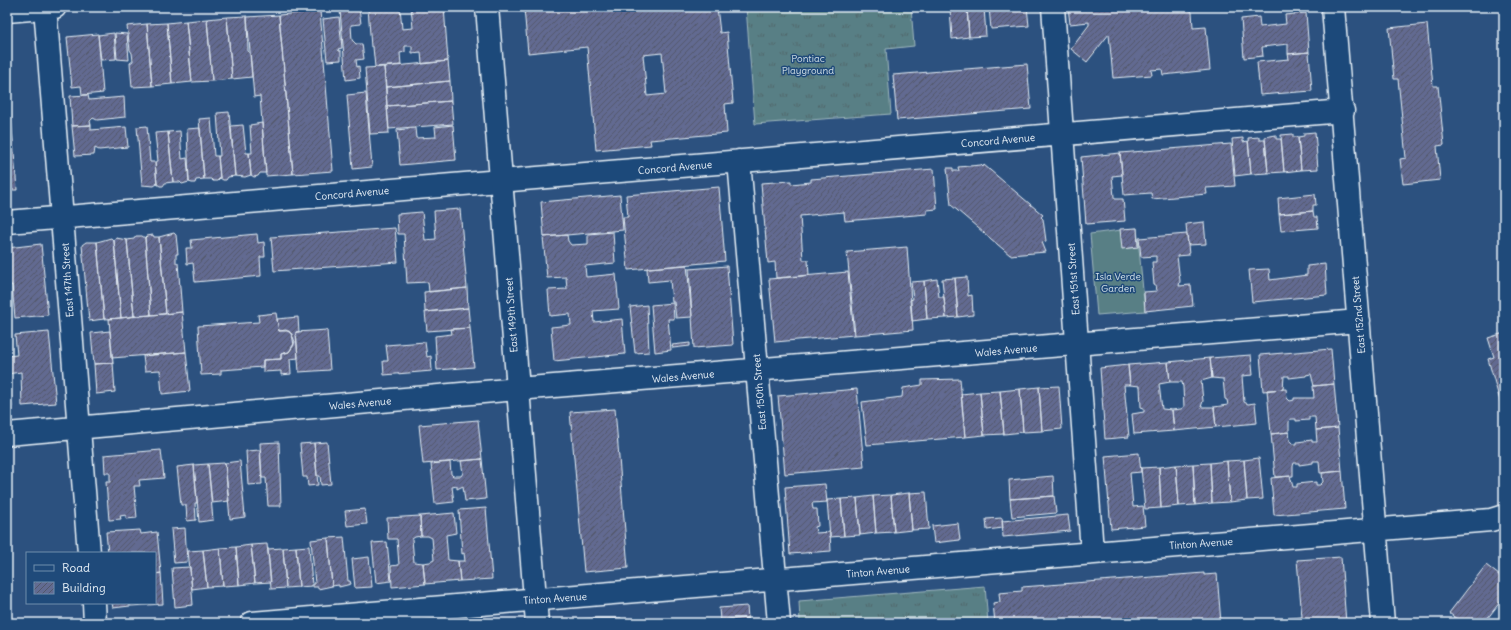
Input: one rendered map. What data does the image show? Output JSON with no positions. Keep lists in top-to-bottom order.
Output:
{
  "streets": {
    "street": [
      "Concord Avenue",
      "East 151st Street",
      "East 147th Street",
      "East 149th Street",
      "East 152nd Street",
      "Wales Avenue",
      "East 150th Street",
      "Tinton Avenue"
    ]
  },
  "crossings": [
    ["Concord Avenue", "East 151st Street"],
    ["Concord Avenue", "East 147th Street"],
    ["Concord Avenue", "East 149th Street"],
    ["Concord Avenue", "East 152nd Street"],
    ["Concord Avenue", "East 150th Street"],
    ["East 151st Street", "Wales Avenue"],
    ["East 151st Street", "Tinton Avenue"],
    ["East 147th Street", "Wales Avenue"],
    ["East 149th Street", "Wales Avenue"],
    ["East 149th Street", "Tinton Avenue"],
    ["East 152nd Street", "Wales Avenue"],
    ["East 152nd Street", "Tinton Avenue"],
    ["Wales Avenue", "East 150th Street"],
    ["East 150th Street", "Tinton Avenue"]
  ],
  "parks": ["Pontiac Playground", "Isla Verde Garden"],
  "legend": ["Road", "Building"]
}
